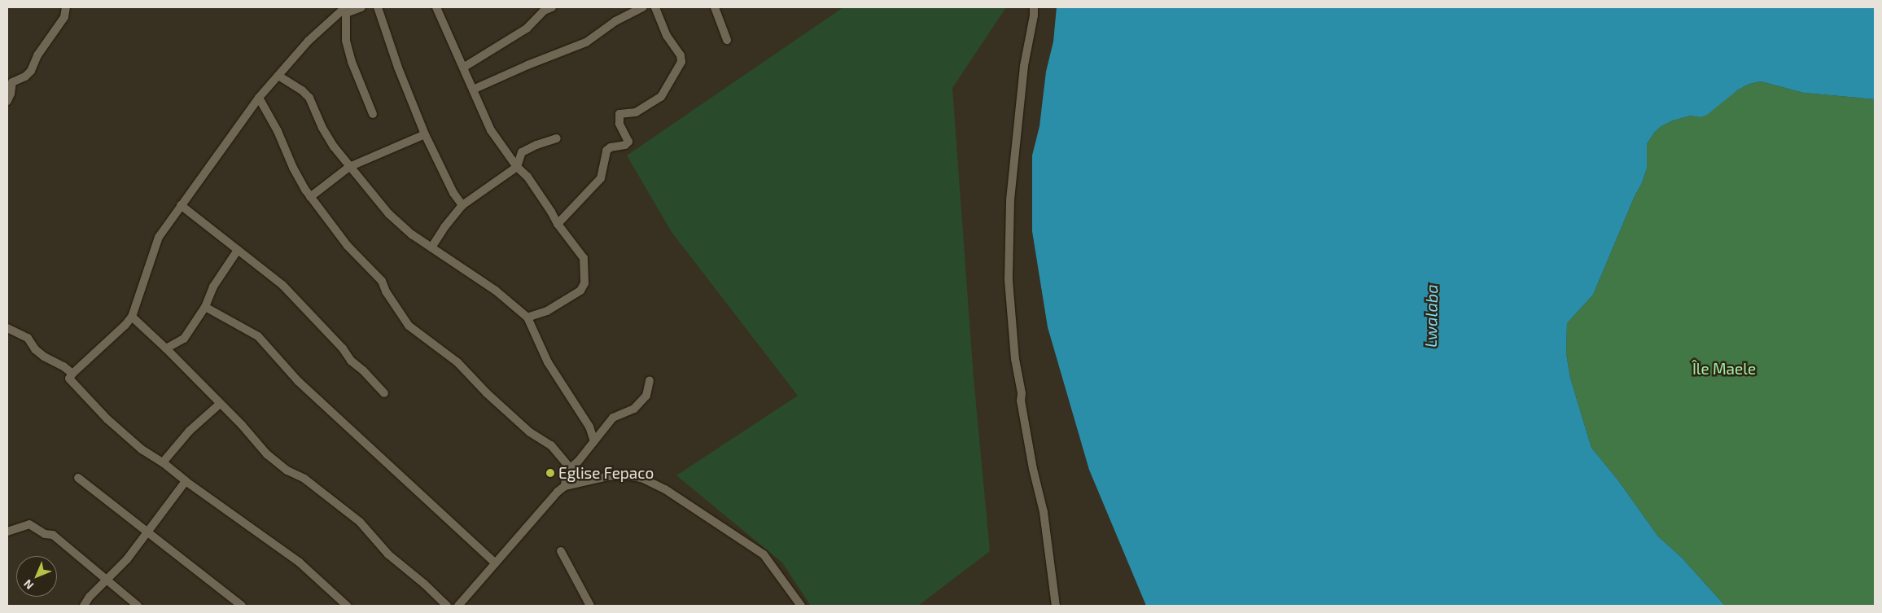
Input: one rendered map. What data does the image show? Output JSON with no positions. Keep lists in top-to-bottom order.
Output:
{
  "water": ["Lwalaba"],
  "parks": ["Île Maele"],
  "places": ["Eglise Fepaco"],
  "north": "bottom left"
}
